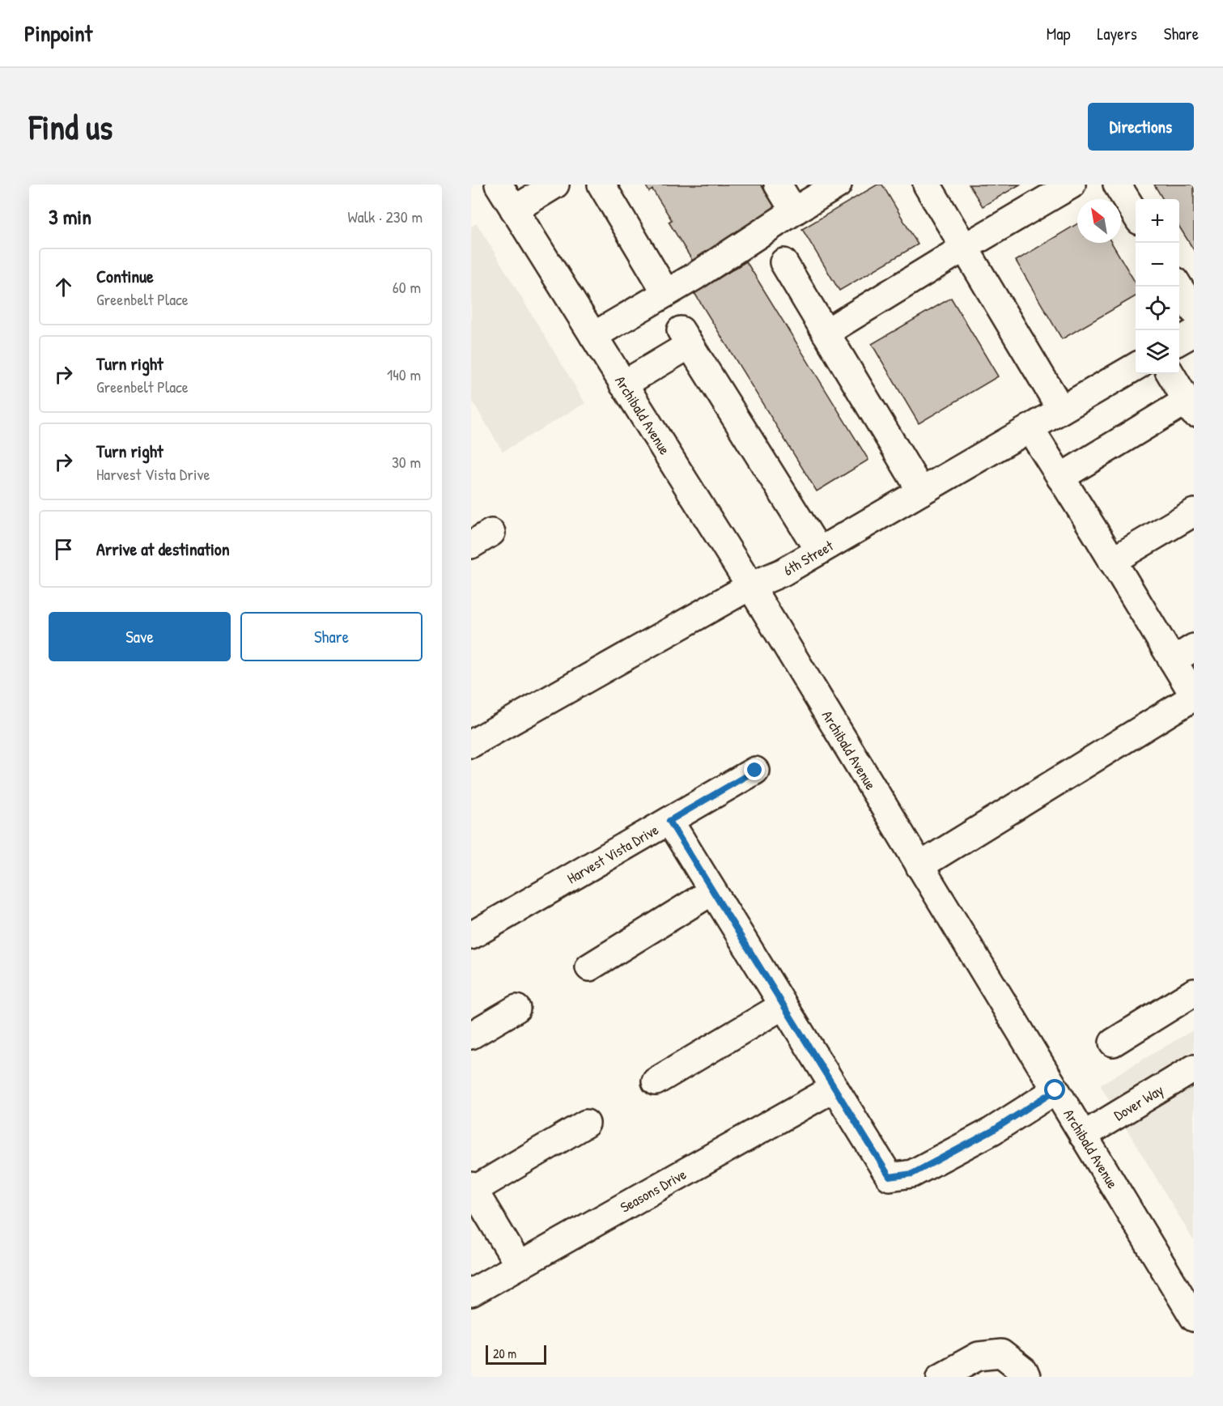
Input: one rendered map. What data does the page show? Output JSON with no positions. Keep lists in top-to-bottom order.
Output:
{
  "streets": {
    "main road": [
      "Archibald Avenue",
      "6th Street",
      "Harvest Vista Drive",
      "Dover Way",
      "Seasons Drive"
    ]
  },
  "crossings": [
    ["Archibald Avenue", "6th Street"],
    ["Archibald Avenue", "Dover Way"]
  ],
  "scale_bar": "20 m",
  "north": "top left",
  "page": {
    "header": "Pinpoint",
    "nav": ["Map", "Layers", "Share"],
    "buttons": [
      "Directions",
      ["Save", "Share"]
    ],
    "title": "Find us",
    "heading": ["3 min", "Walk · 230 m"],
    "map_buttons": ["+", "−"],
    "list": [
      ["Continue", "Greenbelt Place", "60 m"],
      ["Turn right", "Greenbelt Place", "140 m"],
      ["Turn right", "Harvest Vista Drive", "30 m"],
      "Arrive at destination"
    ],
    "scale": "20 m"
  }
}
